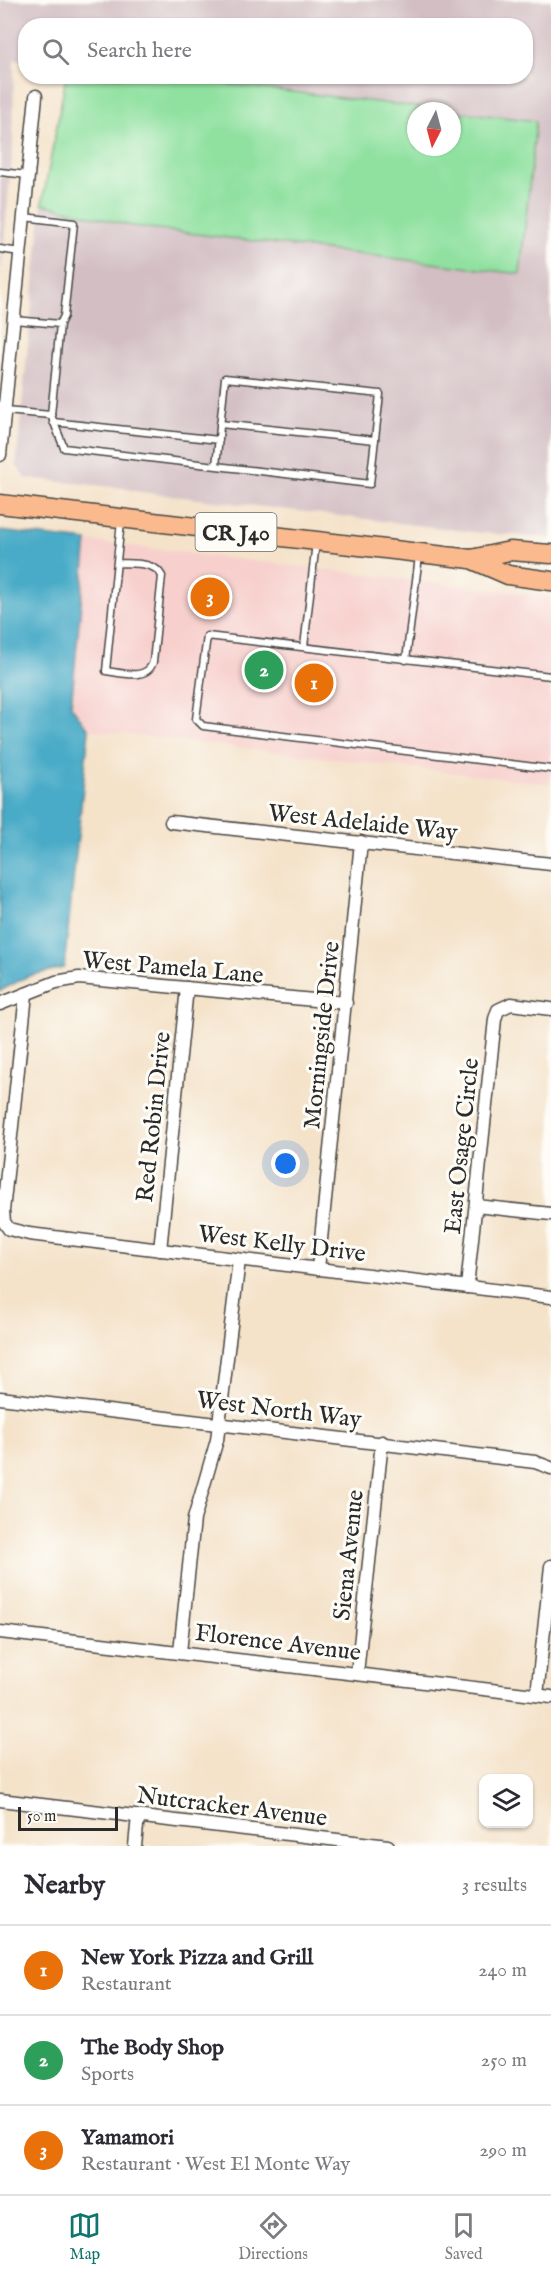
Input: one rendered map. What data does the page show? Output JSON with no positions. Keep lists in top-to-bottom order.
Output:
{
  "streets": {
    "main road": ["CR J40"],
    "street": [
      "West Adelaide Way",
      "West Pamela Lane",
      "Morningside Drive",
      "Red Robin Drive",
      "East Osage Circle",
      "West Kelly Drive",
      "West North Way",
      "Siena Avenue",
      "Florence Avenue",
      "Nutcracker Avenue"
    ]
  },
  "crossings": [
    ["West Adelaide Way", "Morningside Drive"],
    ["West Pamela Lane", "Morningside Drive"],
    ["West Pamela Lane", "Red Robin Drive"],
    ["West Pamela Lane", "West Kelly Drive"],
    ["Morningside Drive", "West Kelly Drive"],
    ["Red Robin Drive", "West Kelly Drive"],
    ["East Osage Circle", "West Kelly Drive"],
    ["West North Way", "Siena Avenue"],
    ["Siena Avenue", "Florence Avenue"]
  ],
  "scale_bar": "50 m",
  "north": "bottom",
  "page": {
    "search": "Search here",
    "pins": ["3", "2", "1"],
    "scale": "50 m",
    "heading": ["Nearby", "3 results"],
    "list": [
      {
        "mark": "1",
        "name": "New York Pizza and Grill",
        "note": "Restaurant",
        "value": "240 m"
      },
      {
        "mark": "2",
        "name": "The Body Shop",
        "note": "Sports",
        "value": "250 m"
      },
      {
        "mark": "3",
        "name": "Yamamori",
        "note": "Restaurant · West El Monte Way",
        "value": "290 m"
      }
    ],
    "nav": ["Map", "Directions", "Saved"]
  }
}
